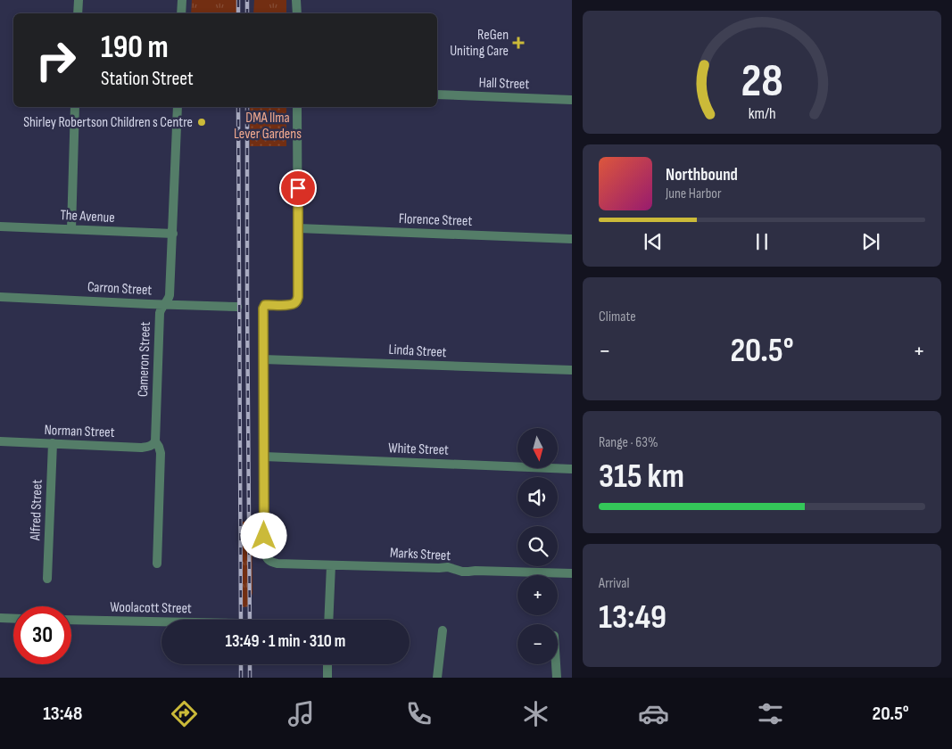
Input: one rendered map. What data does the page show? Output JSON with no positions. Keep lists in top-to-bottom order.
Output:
{
  "streets": {
    "street": [
      "Hall Street",
      "The Avenue",
      "Florence Street",
      "Carron Street",
      "Linda Street",
      "Cameron Street",
      "Norman Street",
      "White Street",
      "Alfred Street",
      "Marks Street",
      "Woolacott Street"
    ]
  },
  "crossings": [
    ["The Avenue", "Cameron Street"],
    ["Carron Street", "Cameron Street"],
    ["Cameron Street", "Norman Street"],
    ["Norman Street", "Alfred Street"],
    ["White Street", "Marks Street"]
  ],
  "parks": ["DMA Ilma Lever Gardens"],
  "places": {
    "health": ["ReGen Uniting Care"],
    "other": ["Shirley Robertson Children s Centre"]
  },
  "north": "bottom",
  "page": {
    "turn": ["190 m", "Station Street"],
    "song": ["Northbound", "June Harbor"],
    "tile": [
      "Climate",
      ["Range · 63%", "315 km"],
      ["Arrival", "13:49"]
    ],
    "heat": ["−", "20.5°", "+"],
    "map_buttons": ["+", "−"],
    "limit": "30",
    "trip": "13:49 · 1 min · 310 m",
    "tabs": ["13:48", "20.5°"],
    "gauge": ["28", "km/h"]
  }
}
